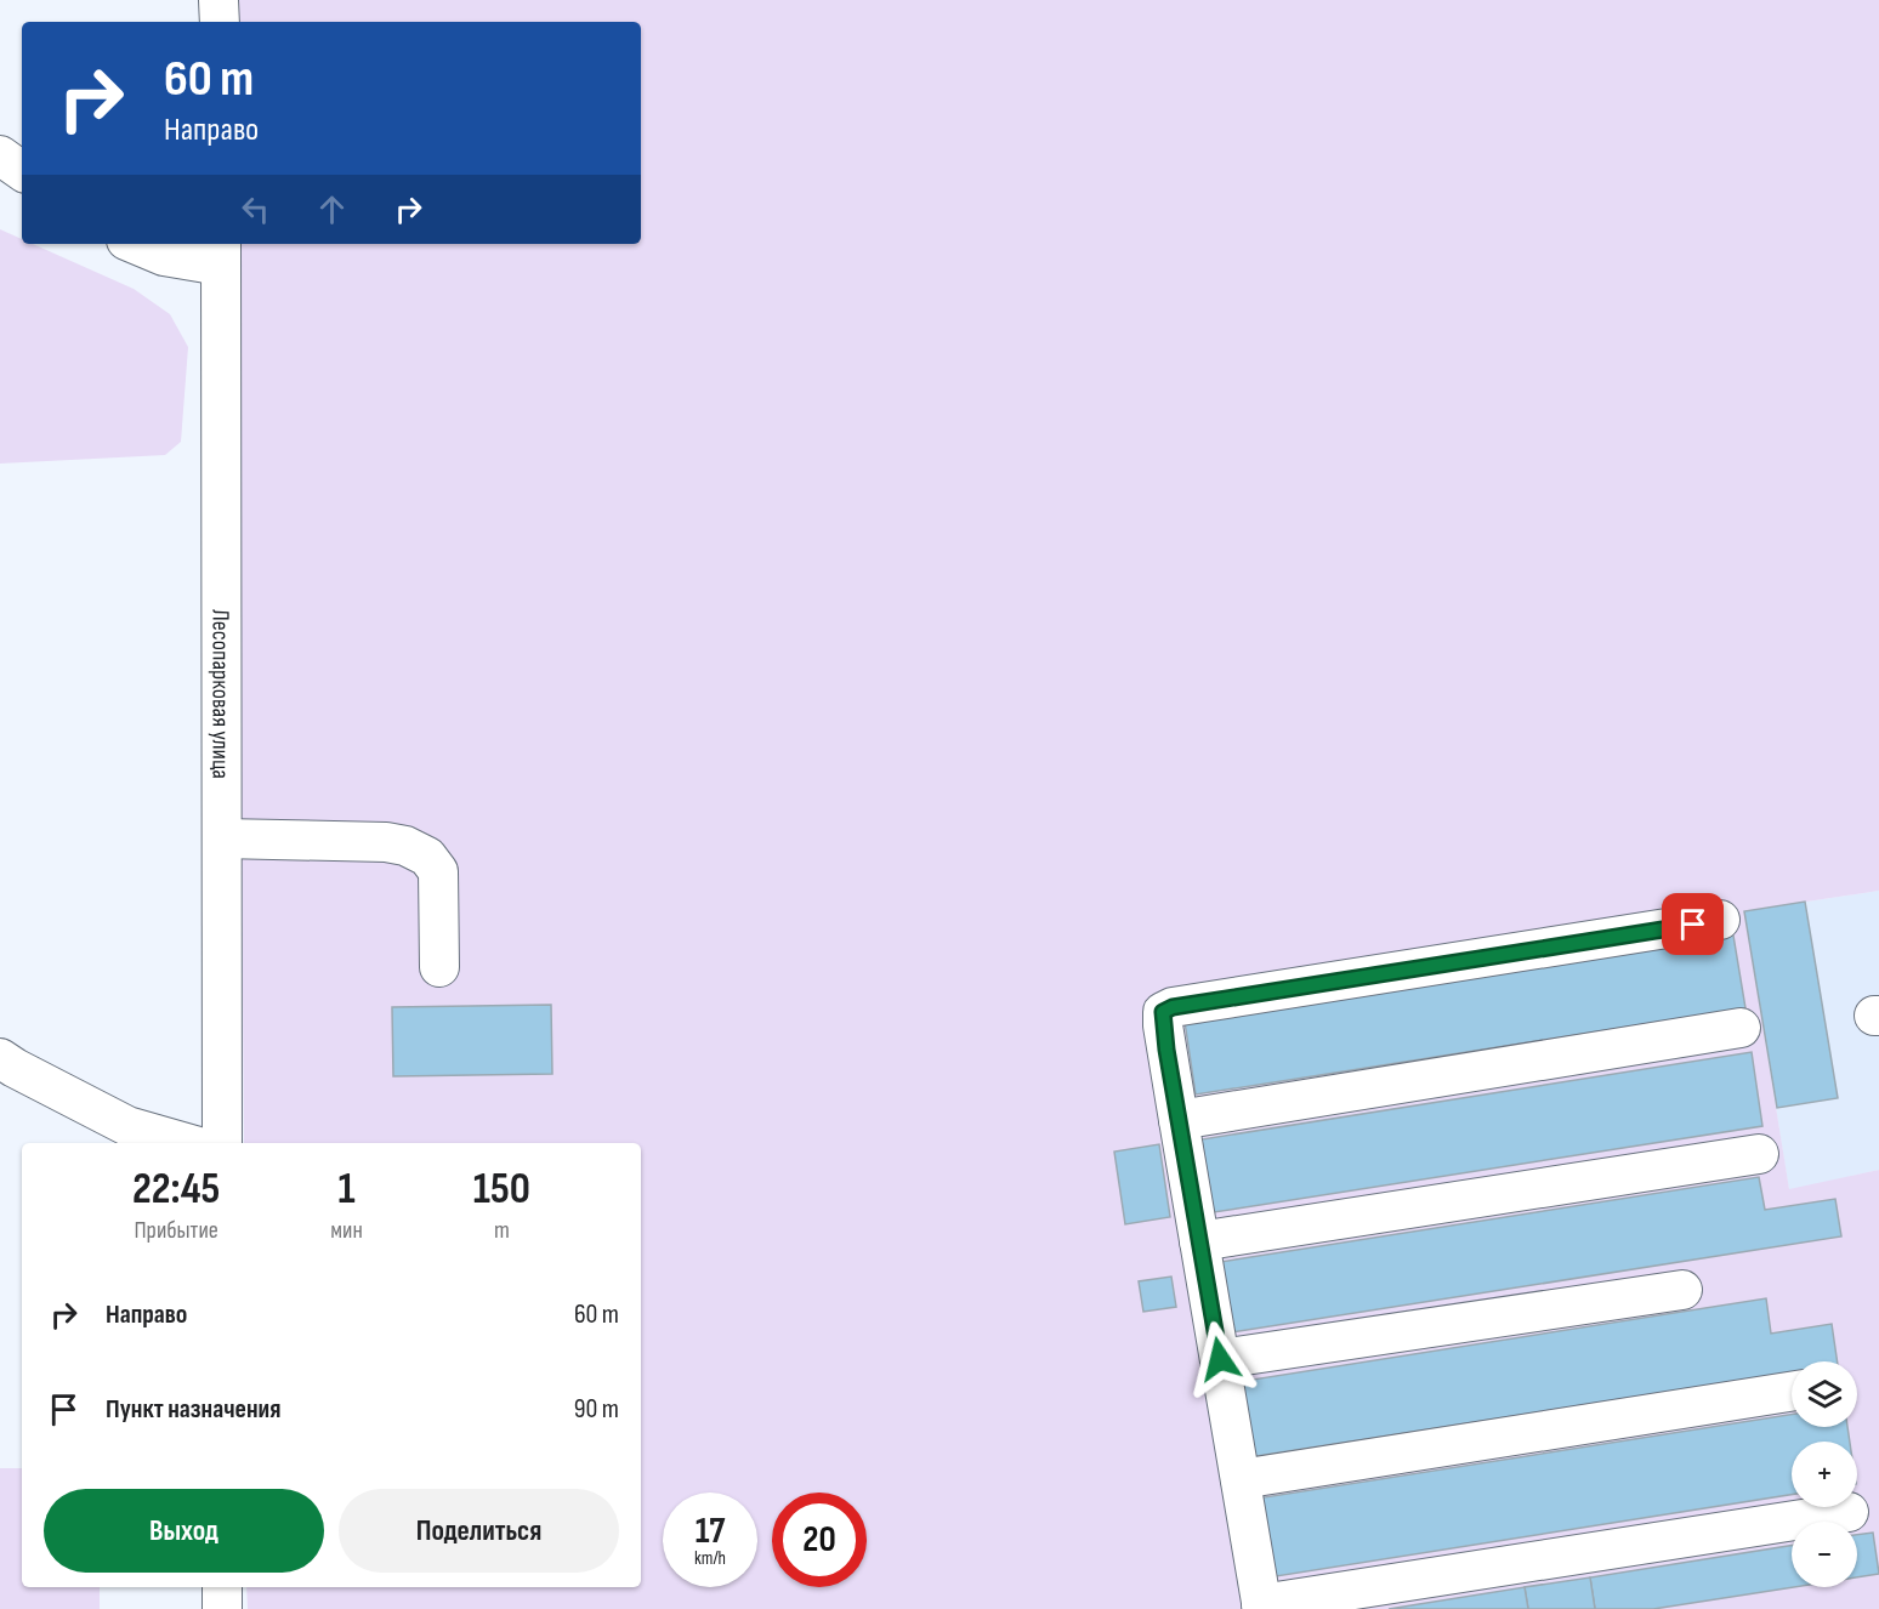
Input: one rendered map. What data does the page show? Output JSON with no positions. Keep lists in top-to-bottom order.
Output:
{
  "streets": {
    "street": ["Лесопарковая улица"]
  },
  "page": {
    "turn": ["60 m", "Направо"],
    "eta": [
      "22:45",
      "Прибытие",
      "1",
      "мин",
      "150",
      "m"
    ],
    "list": [
      {
        "name": "Направо",
        "value": "60 m"
      },
      {
        "name": "Пункт назначения",
        "value": "90 m"
      }
    ],
    "map_buttons": ["+", "−"],
    "buttons": ["Выход", "Поделиться"],
    "speed": "17 km/h",
    "limit": "20"
  }
}
